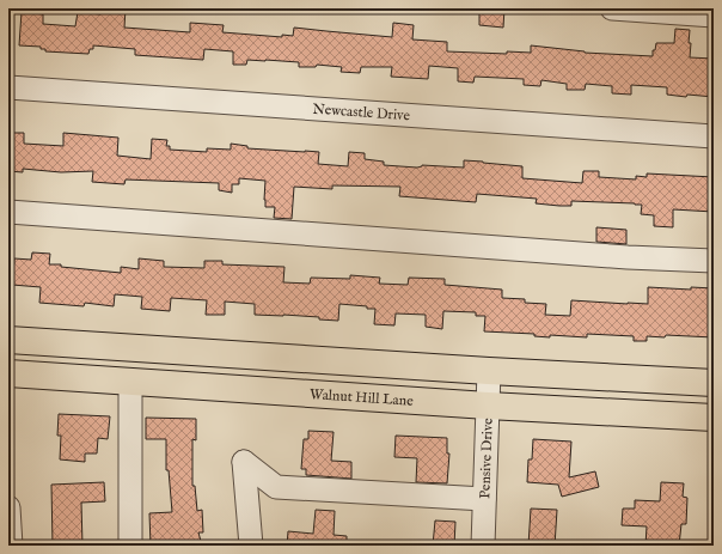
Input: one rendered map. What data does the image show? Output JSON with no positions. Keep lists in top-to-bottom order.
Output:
{
  "streets": {
    "main road": ["Walnut Hill Lane"],
    "street": ["Newcastle Drive", "Pensive Drive"]
  },
  "crossings": [
    ["Walnut Hill Lane", "Pensive Drive"]
  ]
}
